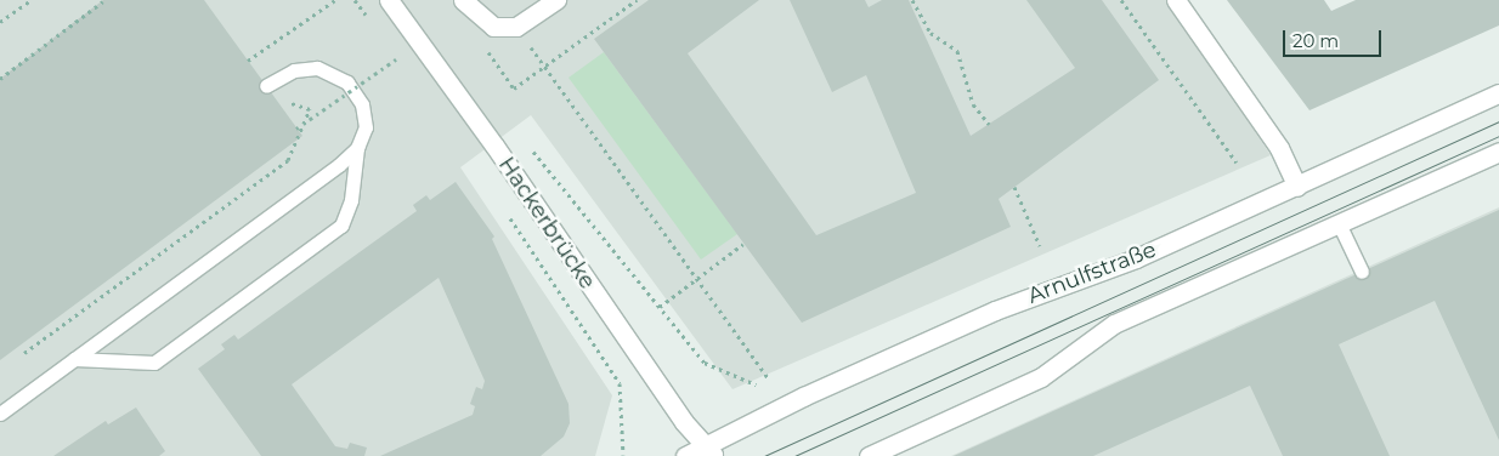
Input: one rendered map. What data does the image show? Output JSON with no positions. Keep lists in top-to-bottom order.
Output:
{
  "streets": {
    "street": ["Hackerbrücke", "Arnulfstraße"]
  },
  "crossings": [
    ["Hackerbrücke", "Arnulfstraße"]
  ],
  "scale_bar": "20 m"
}
